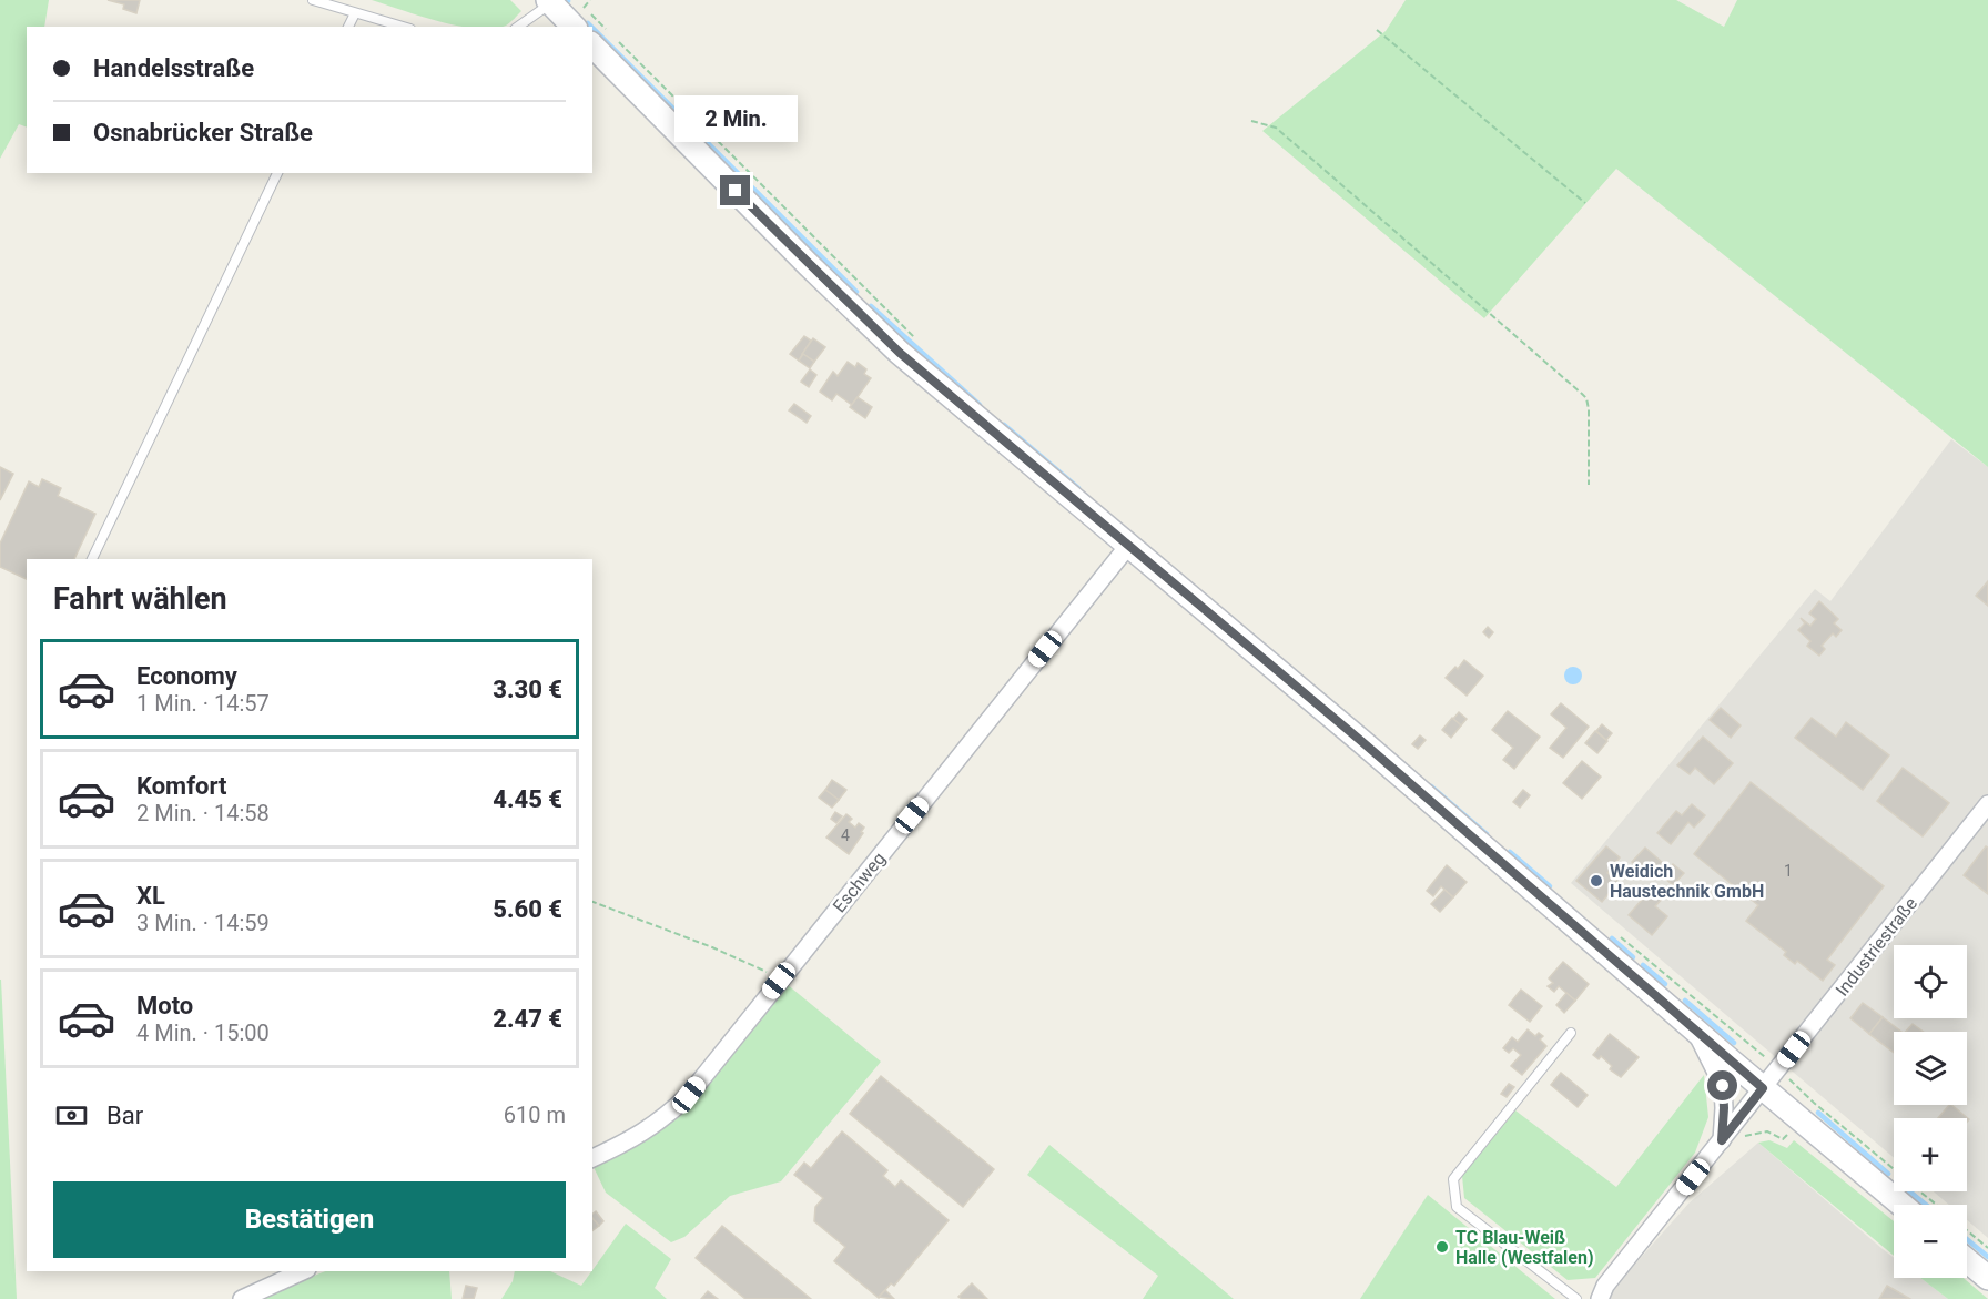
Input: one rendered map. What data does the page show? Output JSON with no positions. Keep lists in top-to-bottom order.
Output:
{
  "streets": {
    "street": ["Eschweg", "Industriestraße"]
  },
  "places": ["Weidich Haustechnik GmbH", "TC Blau-Weiß Halle (Westfalen)"],
  "house_numbers": ["4", "1"],
  "page": {
    "banner": ["Handelsstraße", "Osnabrücker Straße"],
    "bubble": "2 Min.",
    "heading": "Fahrt wählen",
    "list": [
      {
        "name": "Economy",
        "note": "1 Min. · 14:57",
        "value": "3.30 €"
      },
      {
        "name": "Komfort",
        "note": "2 Min. · 14:58",
        "value": "4.45 €"
      },
      {
        "name": "XL",
        "note": "3 Min. · 14:59",
        "value": "5.60 €"
      },
      {
        "name": "Moto",
        "note": "4 Min. · 15:00",
        "value": "2.47 €"
      }
    ],
    "map_buttons": ["+", "−"],
    "pay": ["Bar", "610 m"],
    "buttons": "Bestätigen"
  }
}
